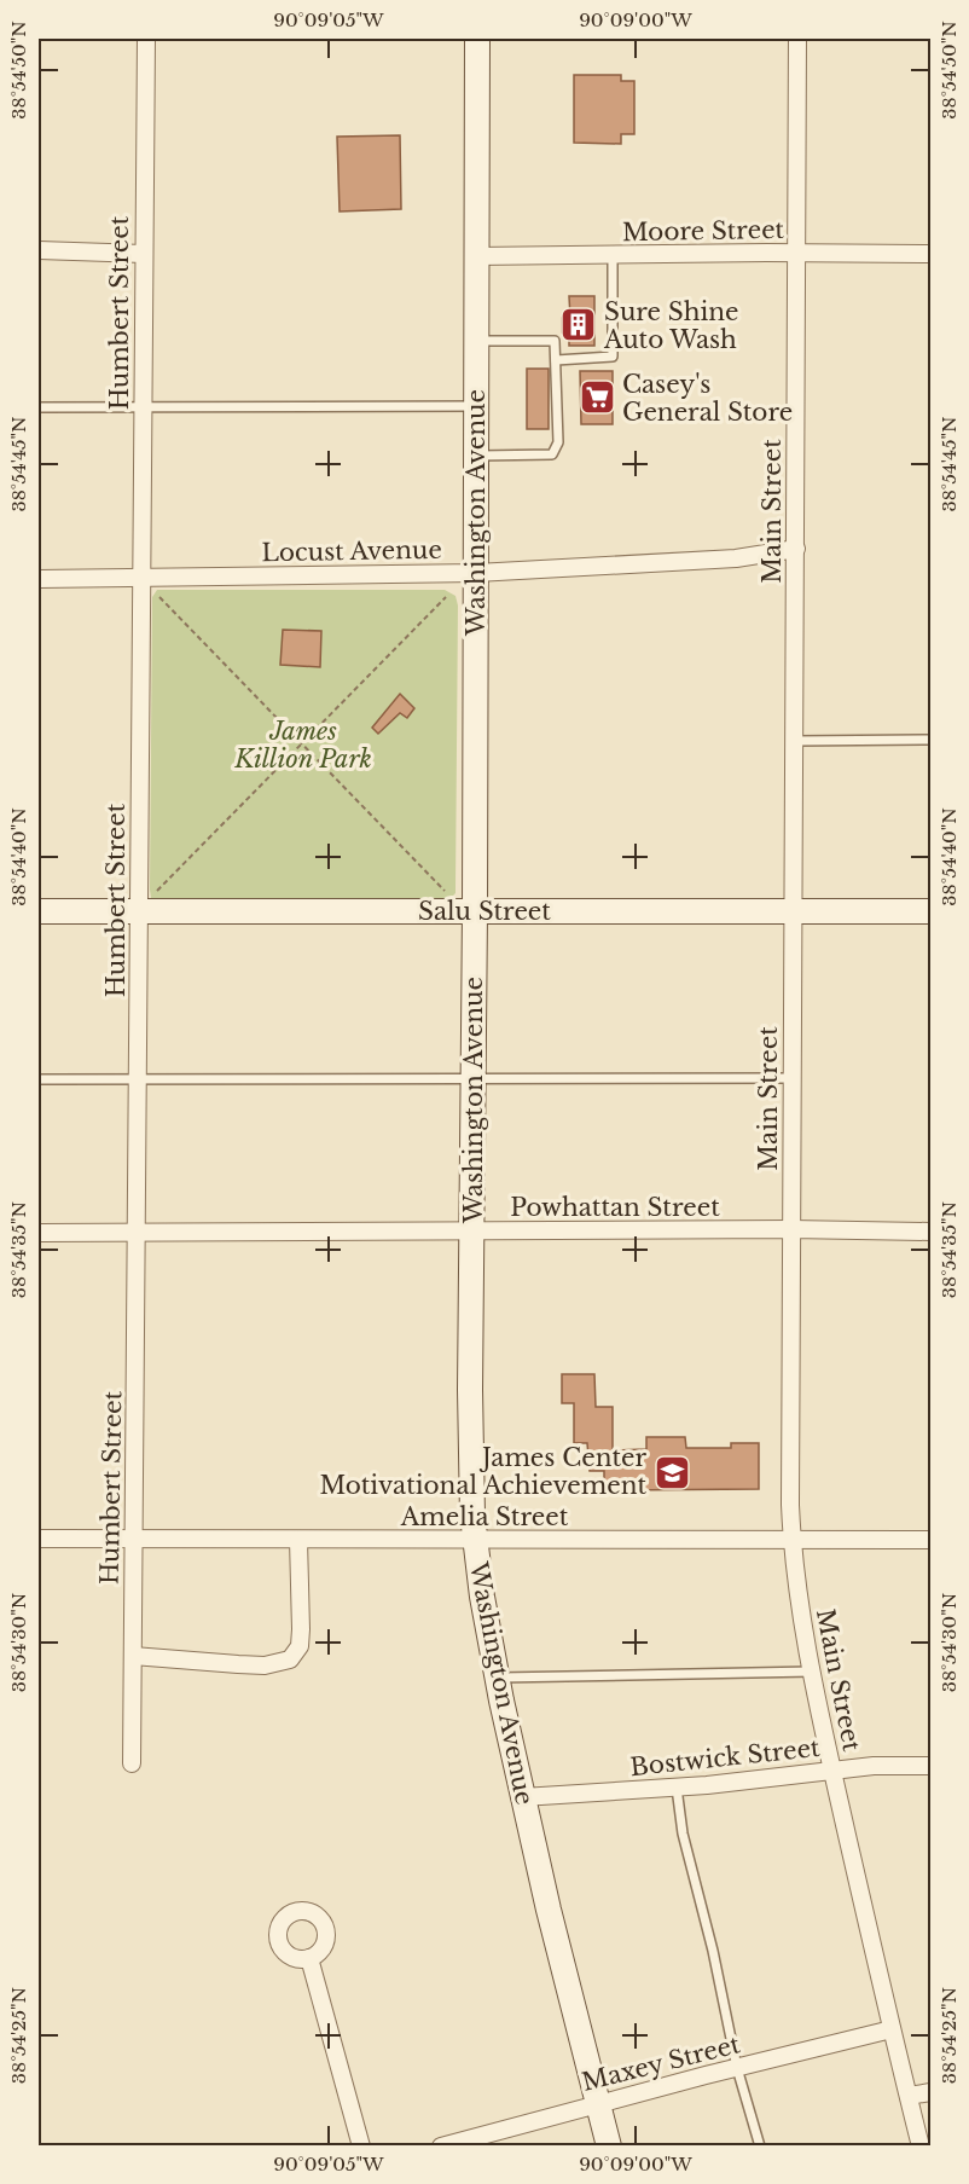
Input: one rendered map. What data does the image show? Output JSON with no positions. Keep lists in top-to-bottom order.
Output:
{
  "streets": {
    "main road": ["Washington Avenue", "Salu Street"],
    "street": [
      "Moore Street",
      "Humbert Street",
      "Main Street",
      "Locust Avenue",
      "Powhattan Street",
      "Amelia Street",
      "Bostwick Street",
      "Maxey Street"
    ]
  },
  "crossings": [
    ["Moore Street", "Main Street"],
    ["Moore Street", "Washington Avenue"],
    ["Humbert Street", "Locust Avenue"],
    ["Humbert Street", "Salu Street"],
    ["Humbert Street", "Powhattan Street"],
    ["Humbert Street", "Amelia Street"],
    ["Main Street", "Locust Avenue"],
    ["Main Street", "Salu Street"],
    ["Main Street", "Powhattan Street"],
    ["Main Street", "Amelia Street"],
    ["Main Street", "Bostwick Street"],
    ["Main Street", "Maxey Street"],
    ["Washington Avenue", "Locust Avenue"],
    ["Washington Avenue", "Salu Street"],
    ["Washington Avenue", "Powhattan Street"],
    ["Washington Avenue", "Amelia Street"],
    ["Washington Avenue", "Bostwick Street"],
    ["Washington Avenue", "Maxey Street"]
  ],
  "parks": ["James Killion Park"],
  "places": {
    "building": ["Sure Shine Auto Wash"],
    "supermarket": ["Casey's General Store"],
    "school or university": ["James Center Motivational Achievement"]
  },
  "coordinates": [
    "90°09'05\"W",
    "90°09'00\"W",
    "38°54'50\"N",
    "38°54'45\"N",
    "38°54'40\"N",
    "38°54'35\"N",
    "38°54'30\"N",
    "38°54'25\"N"
  ]
}
